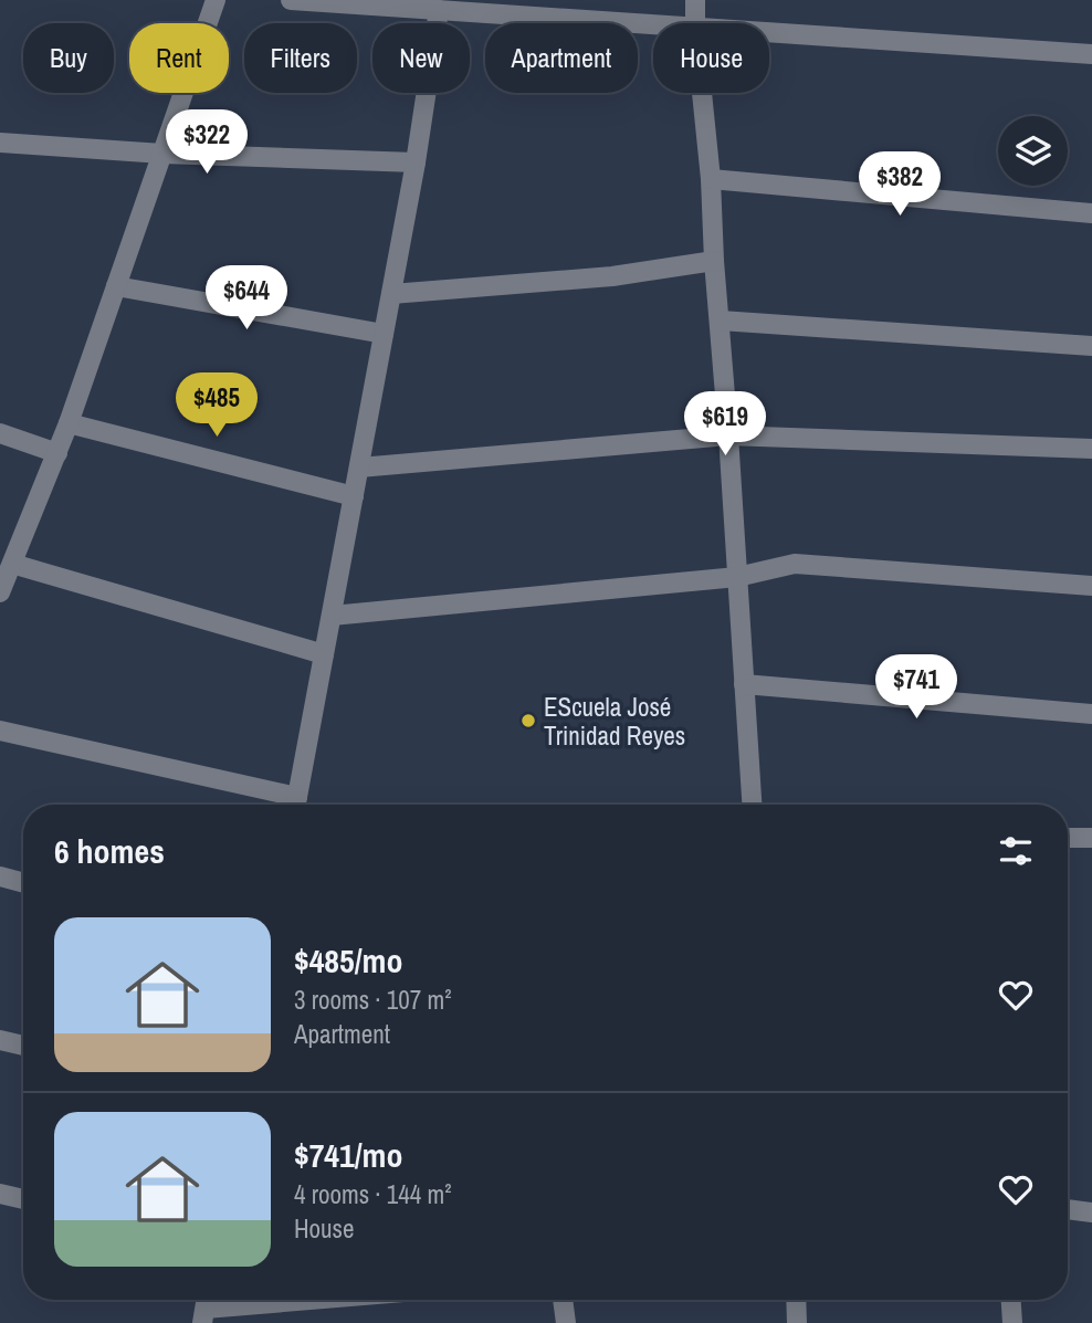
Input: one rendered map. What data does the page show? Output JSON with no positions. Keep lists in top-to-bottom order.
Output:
{
  "places": ["EScuela José Trinidad Reyes"],
  "page": {
    "chip": [
      "Buy",
      "Rent",
      "Filters",
      "New",
      "Apartment",
      "House"
    ],
    "price": [
      "$322",
      "$382",
      "$644",
      "$485",
      "$619",
      "$741"
    ],
    "heading": "6 homes",
    "list": [
      {
        "name": "$485/mo",
        "note": "3 rooms · 107 m² · Apartment"
      },
      {
        "name": "$741/mo",
        "note": "4 rooms · 144 m² · House"
      }
    ]
  }
}
